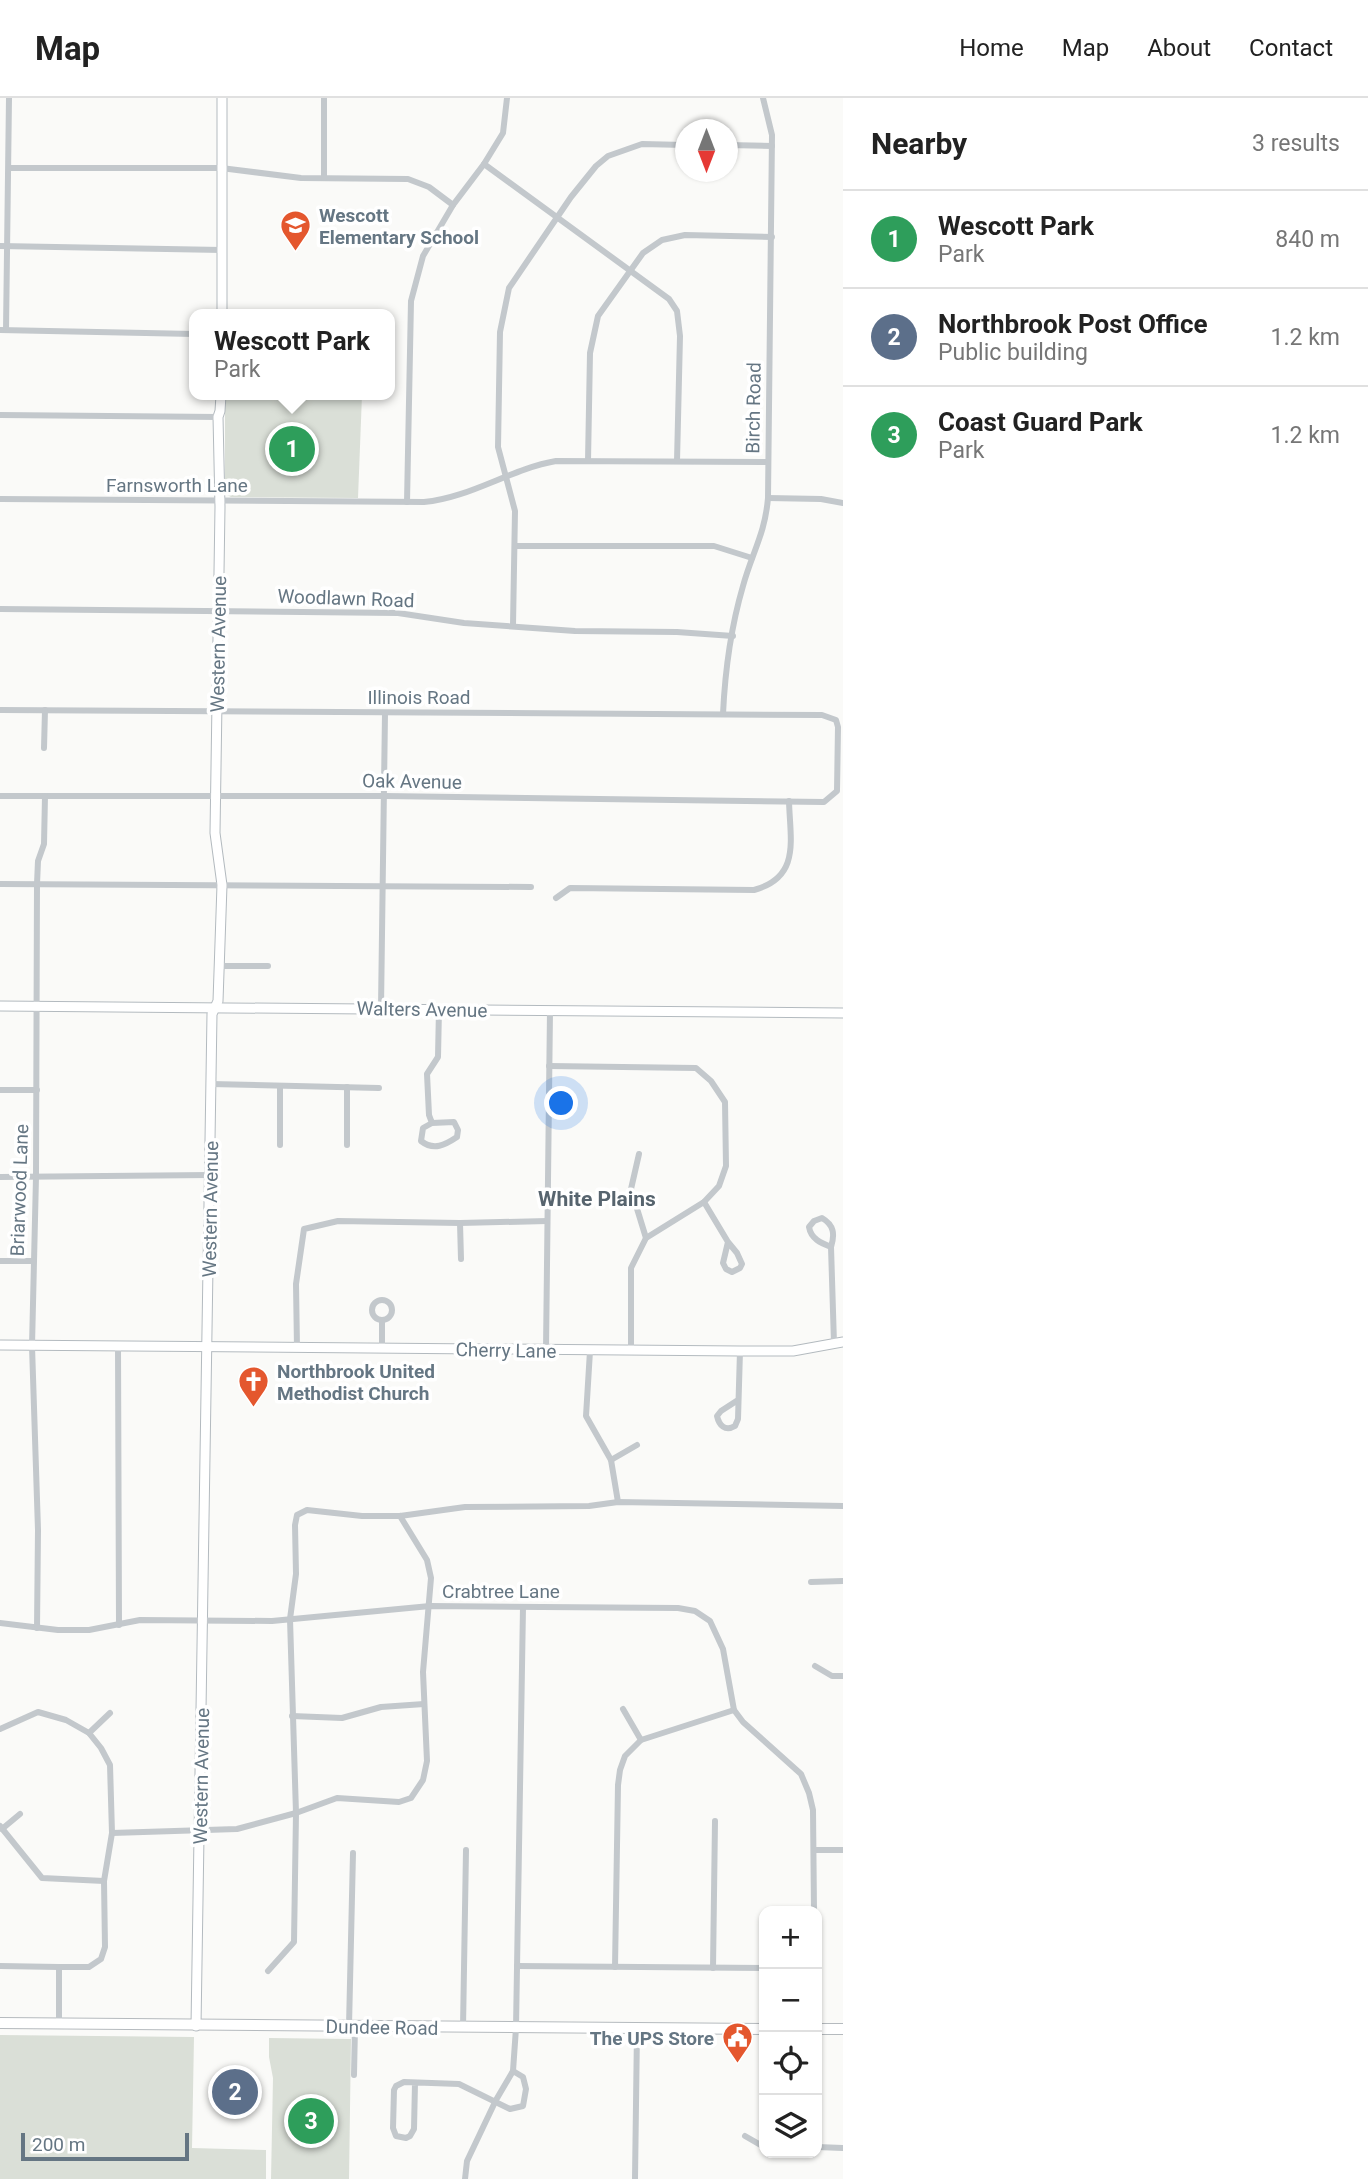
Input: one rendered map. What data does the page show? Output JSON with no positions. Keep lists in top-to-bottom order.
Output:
{
  "streets": {
    "main road": ["Dundee Road"],
    "street": [
      "Birch Road",
      "Farnsworth Lane",
      "Woodlawn Road",
      "Western Avenue",
      "Illinois Road",
      "Oak Avenue",
      "Walters Avenue",
      "Briarwood Lane",
      "Cherry Lane",
      "Crabtree Lane"
    ]
  },
  "crossings": [
    ["Birch Road", "Farnsworth Lane"],
    ["Birch Road", "Woodlawn Road"],
    ["Birch Road", "Illinois Road"],
    ["Farnsworth Lane", "Western Avenue"],
    ["Woodlawn Road", "Western Avenue"],
    ["Western Avenue", "Illinois Road"],
    ["Western Avenue", "Oak Avenue"],
    ["Western Avenue", "Walters Avenue"],
    ["Western Avenue", "Cherry Lane"],
    ["Western Avenue", "Crabtree Lane"],
    ["Western Avenue", "Dundee Road"],
    ["Illinois Road", "Oak Avenue"],
    ["Oak Avenue", "Briarwood Lane"],
    ["Walters Avenue", "Briarwood Lane"],
    ["Briarwood Lane", "Cherry Lane"],
    ["Briarwood Lane", "Crabtree Lane"]
  ],
  "districts": ["White Plains"],
  "places": {
    "school or university": ["Wescott Elementary School"],
    "church": ["Northbrook United Methodist Church"],
    "public building": ["The UPS Store"]
  },
  "scale_bar": "200 m",
  "north": "bottom",
  "page": {
    "header": "Map",
    "nav": [
      "Home",
      "Map",
      "About",
      "Contact"
    ],
    "heading": ["Nearby", "3 results"],
    "list": [
      {
        "mark": "1",
        "name": "Wescott Park",
        "note": "Park",
        "value": "840 m"
      },
      {
        "mark": "2",
        "name": "Northbrook Post Office",
        "note": "Public building",
        "value": "1.2 km"
      },
      {
        "mark": "3",
        "name": "Coast Guard Park",
        "note": "Park",
        "value": "1.2 km"
      }
    ],
    "popup": ["Wescott Park", "Park"],
    "pins": ["1", "2", "3"],
    "map_buttons": ["+", "−"],
    "scale": "200 m"
  }
}
